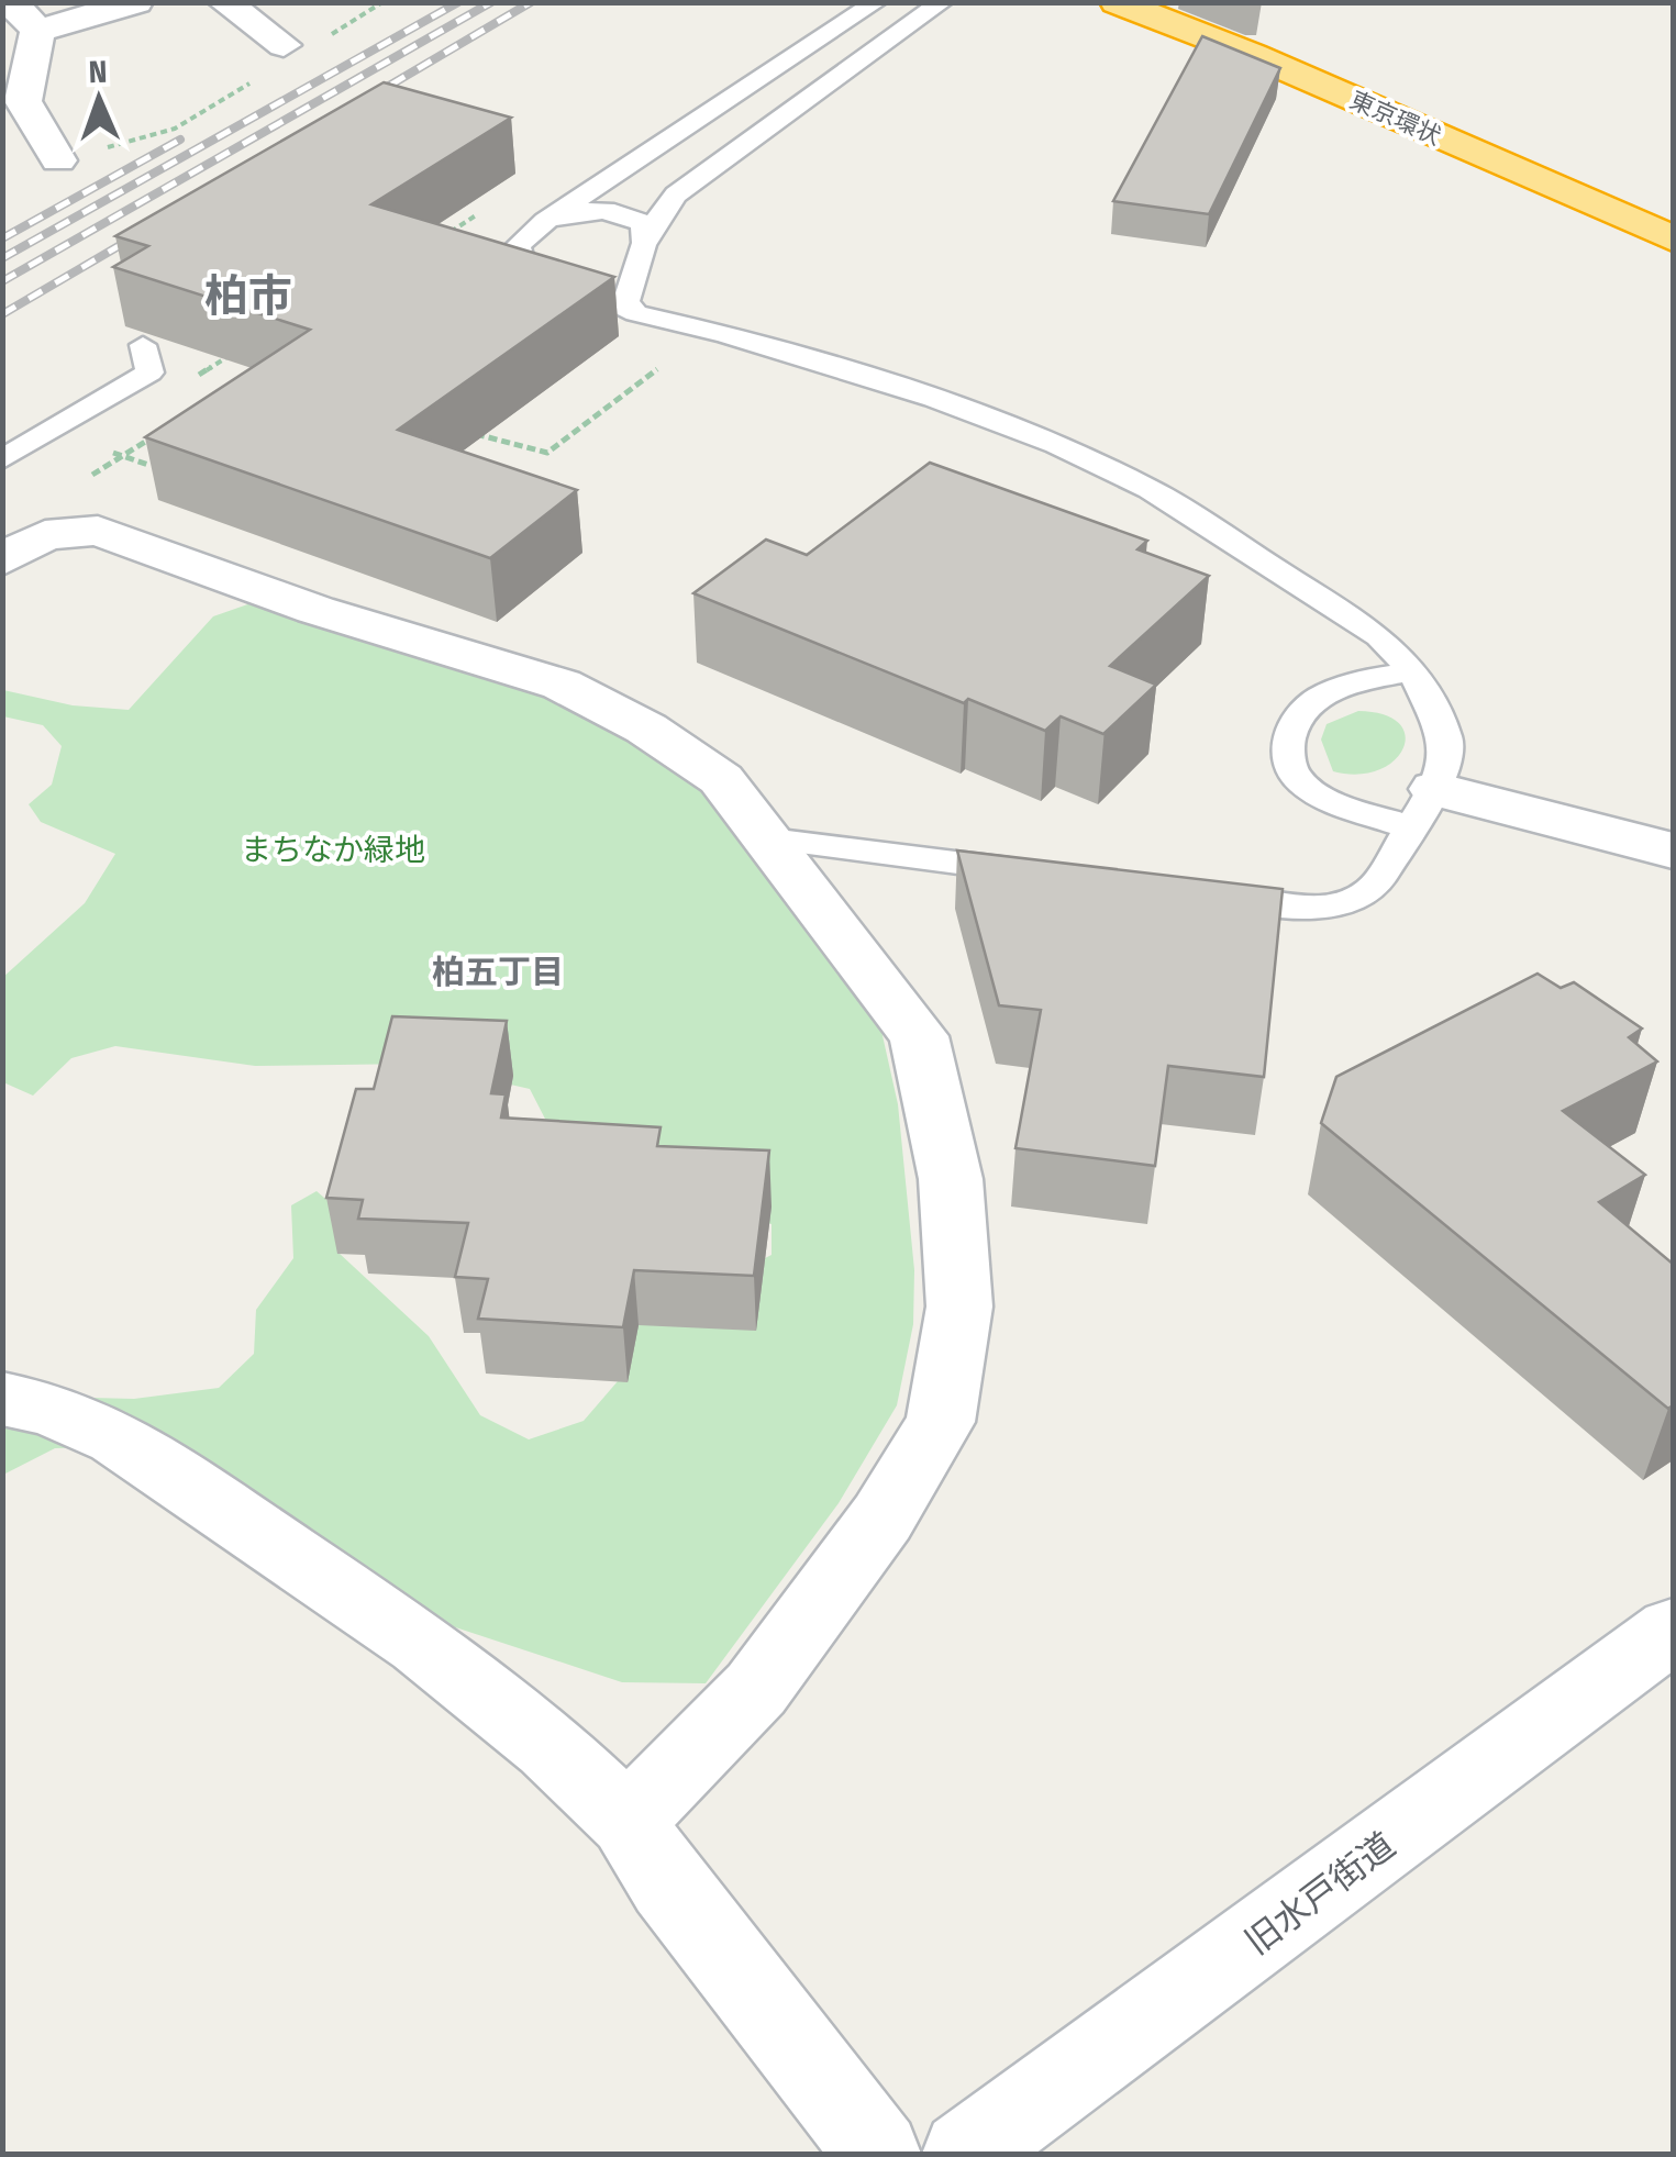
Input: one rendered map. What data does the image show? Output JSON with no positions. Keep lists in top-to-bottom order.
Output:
{
  "streets": {
    "highway": ["東京環状"],
    "street": ["旧水戸街道"]
  },
  "districts": ["柏市", "柏五丁目"],
  "parks": ["まちなか緑地"],
  "north": "top"
}
